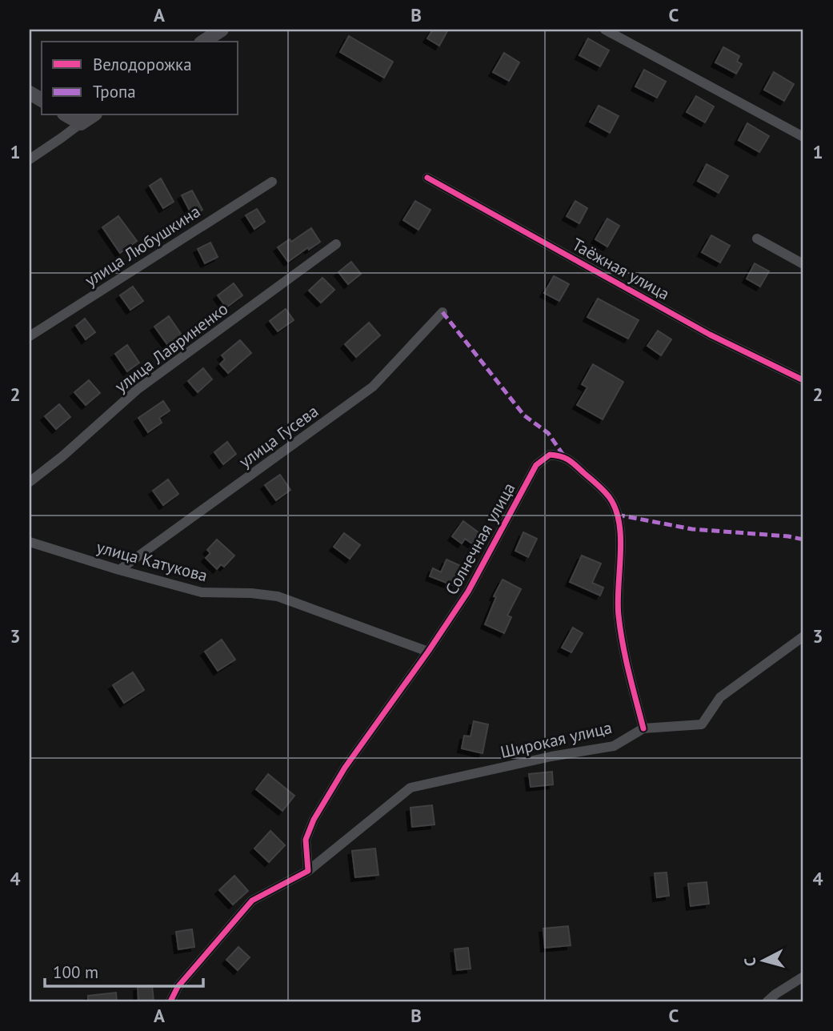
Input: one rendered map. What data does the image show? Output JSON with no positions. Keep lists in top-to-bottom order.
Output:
{
  "streets": {
    "street": [
      "улица Любушкина",
      "Таёжная улица",
      "улица Лавриненко",
      "улица Гусева",
      "Солнечная улица",
      "улица Катукова",
      "Широкая улица"
    ]
  },
  "crossings": [
    ["улица Гусева", "улица Катукова"],
    ["Солнечная улица", "улица Катукова"],
    ["Солнечная улица", "Широкая улица"]
  ],
  "legend": ["Велодорожка", "Тропа"],
  "scale_bar": "100 m",
  "north": "left",
  "grid": {
    "columns": ["A", "B", "C"],
    "rows": [
      "1",
      "2",
      "3",
      "4"
    ]
  }
}
